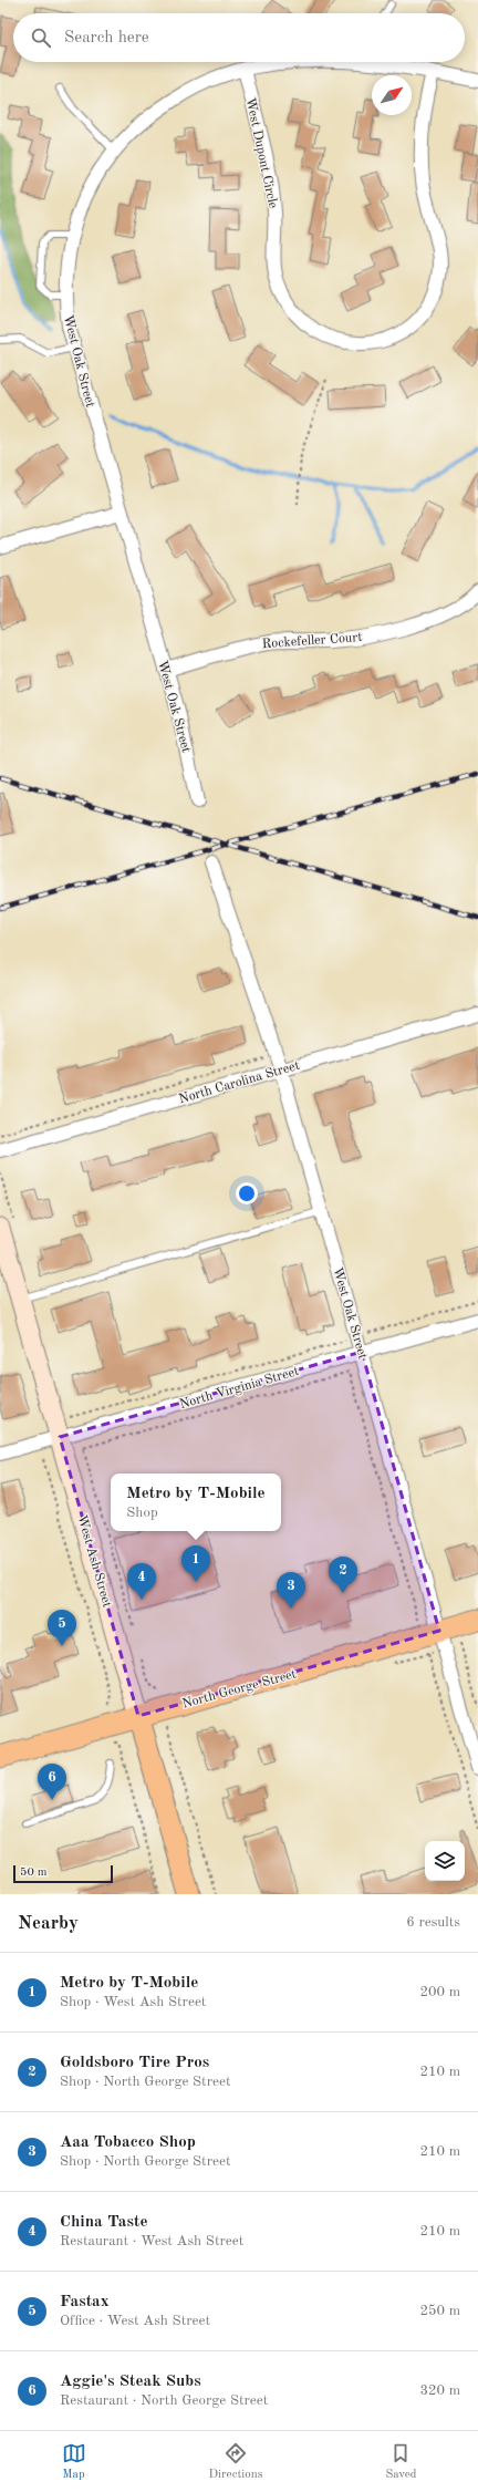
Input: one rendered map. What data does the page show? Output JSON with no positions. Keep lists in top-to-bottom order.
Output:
{
  "streets": {
    "main road": ["West Ash Street", "North George Street"],
    "street": [
      "West Dupont Circle",
      "West Oak Street",
      "Rockefeller Court",
      "North Carolina Street",
      "North Virginia Street"
    ]
  },
  "crossings": [
    ["West Dupont Circle", "West Oak Street"],
    ["West Oak Street", "Rockefeller Court"],
    ["West Oak Street", "North Carolina Street"],
    ["West Oak Street", "North Virginia Street"],
    ["West Oak Street", "North George Street"],
    ["North Virginia Street", "West Ash Street"],
    ["West Ash Street", "North George Street"]
  ],
  "scale_bar": "50 m",
  "north": "top right",
  "page": {
    "search": "Search here",
    "popup": ["Metro by T-Mobile", "Shop"],
    "pins": [
      "1",
      "2",
      "4",
      "3",
      "5",
      "6"
    ],
    "scale": "50 m",
    "heading": ["Nearby", "6 results"],
    "list": [
      {
        "mark": "1",
        "name": "Metro by T-Mobile",
        "note": "Shop · West Ash Street",
        "value": "200 m"
      },
      {
        "mark": "2",
        "name": "Goldsboro Tire Pros",
        "note": "Shop · North George Street",
        "value": "210 m"
      },
      {
        "mark": "3",
        "name": "Aaa Tobacco Shop",
        "note": "Shop · North George Street",
        "value": "210 m"
      },
      {
        "mark": "4",
        "name": "China Taste",
        "note": "Restaurant · West Ash Street",
        "value": "210 m"
      },
      {
        "mark": "5",
        "name": "Fastax",
        "note": "Office · West Ash Street",
        "value": "250 m"
      },
      {
        "mark": "6",
        "name": "Aggie's Steak Subs",
        "note": "Restaurant · North George Street",
        "value": "320 m"
      }
    ],
    "nav": ["Map", "Directions", "Saved"]
  }
}
